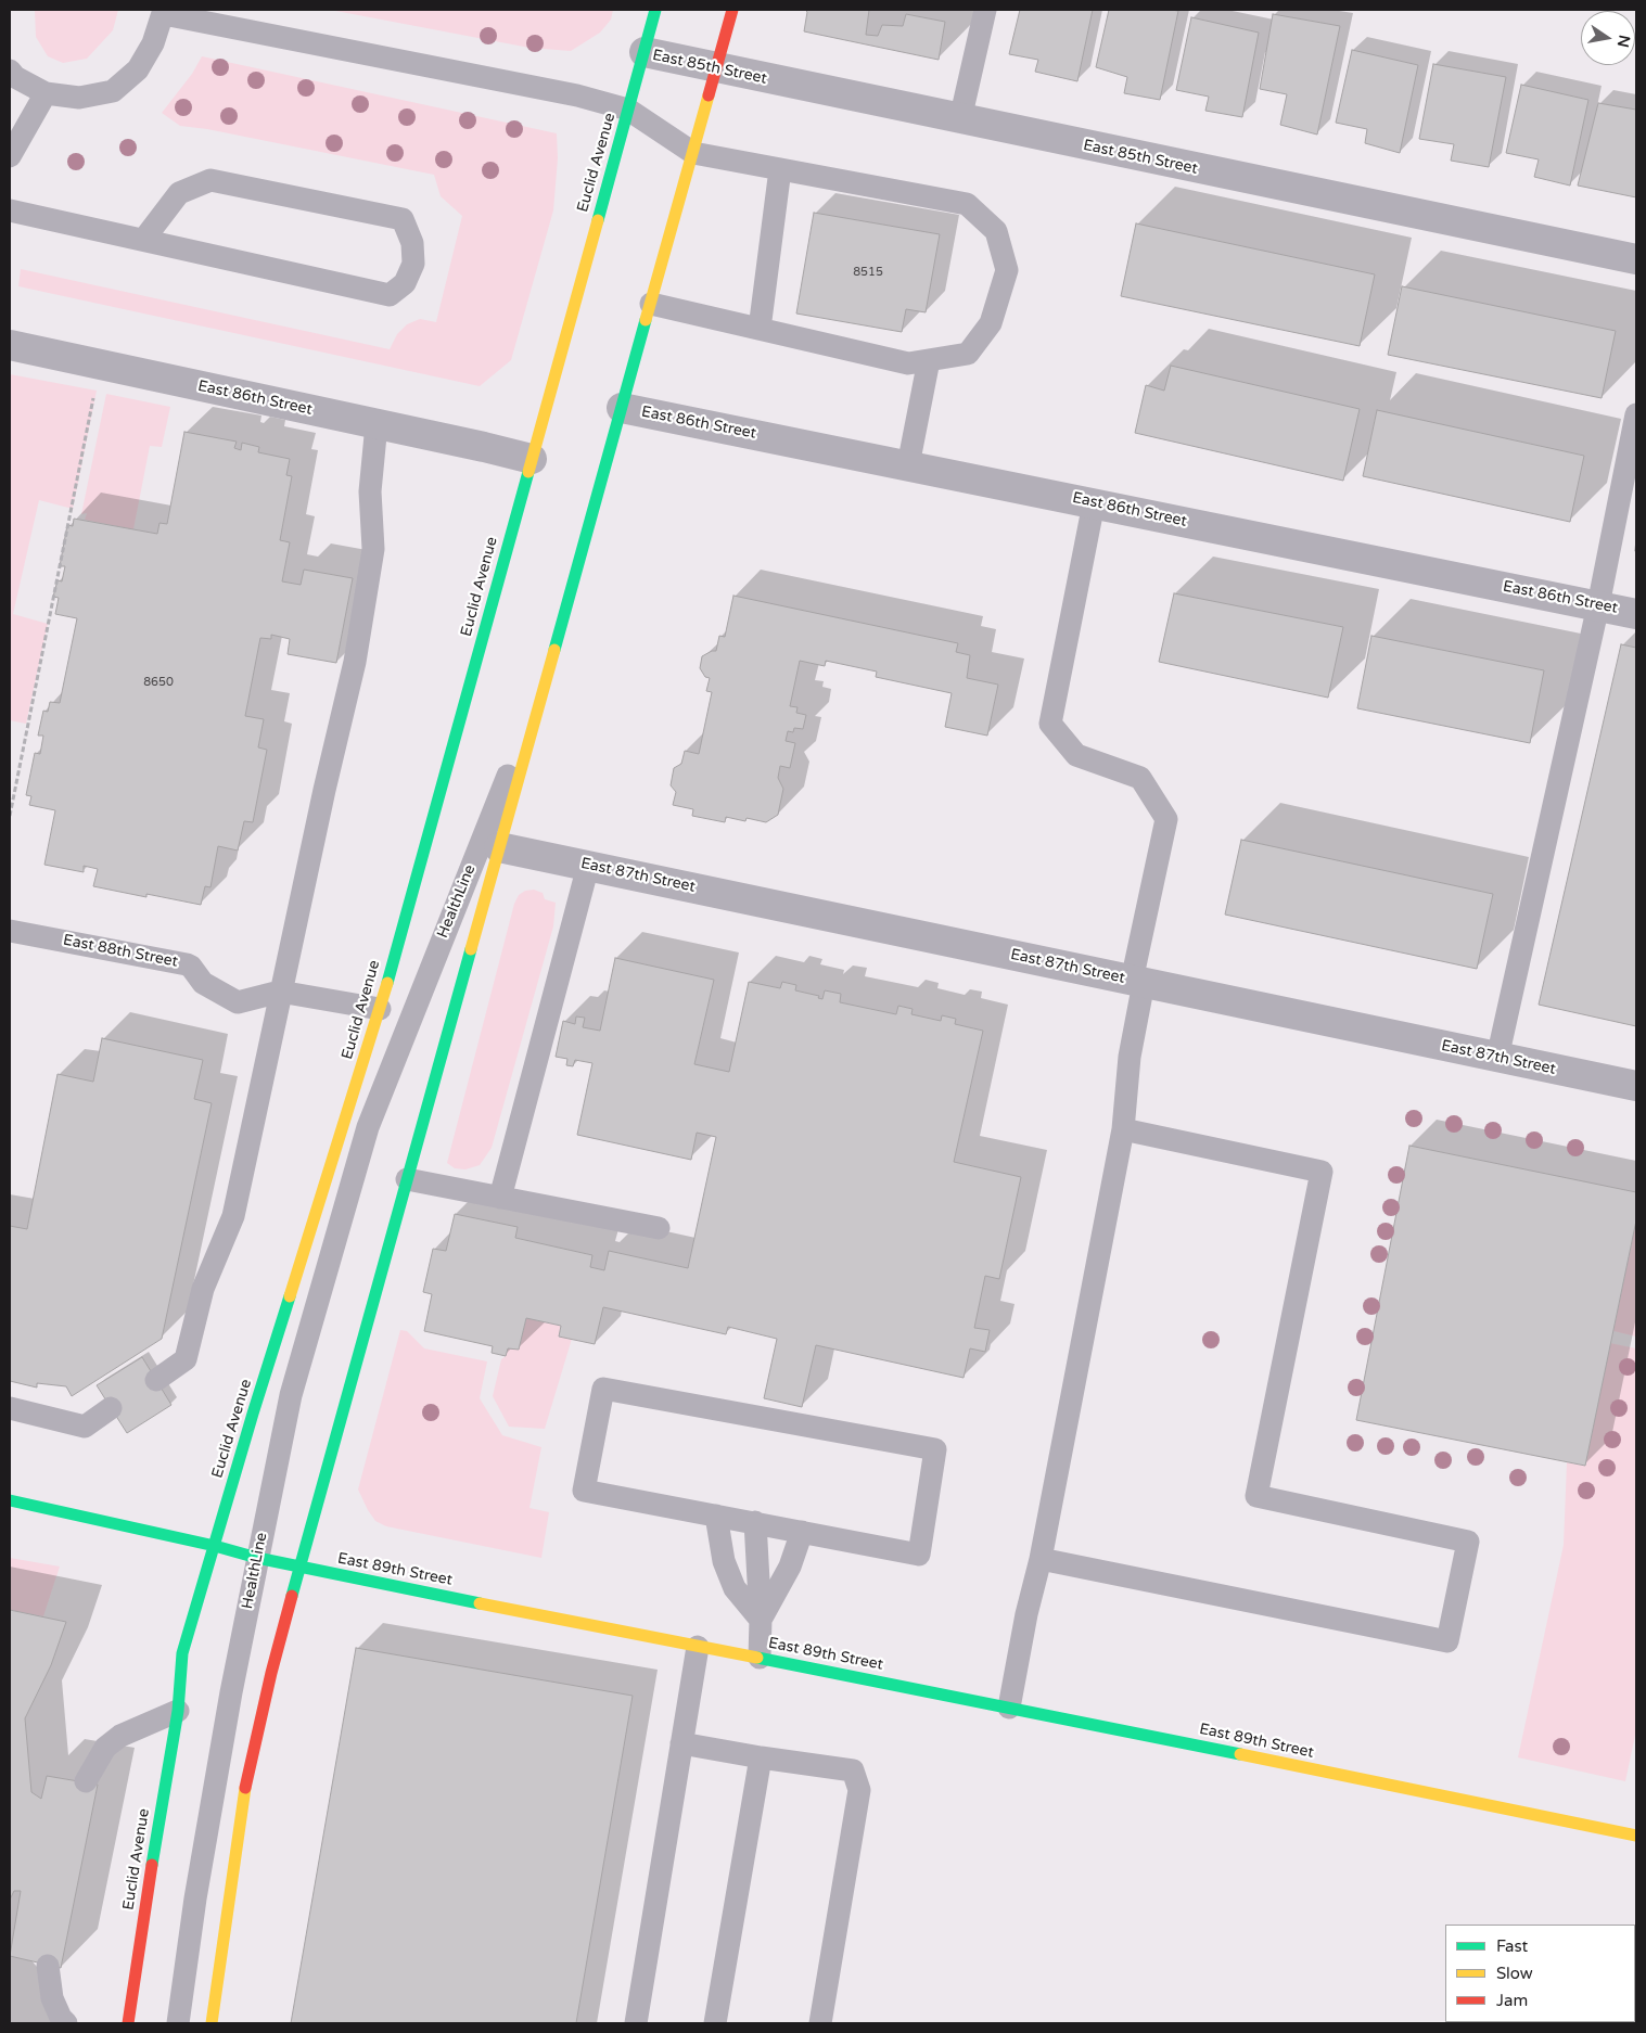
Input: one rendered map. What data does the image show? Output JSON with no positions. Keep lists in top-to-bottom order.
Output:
{
  "streets": {
    "main road": ["Euclid Avenue", "East 89th Street"],
    "street": ["East 85th Street", "East 86th Street", "East 87th Street"],
    "lane": ["HealthLine", "East 88th Street"]
  },
  "crossings": [
    ["East 85th Street", "Euclid Avenue"],
    ["Euclid Avenue", "East 86th Street"],
    ["Euclid Avenue", "HealthLine"],
    ["Euclid Avenue", "East 88th Street"],
    ["Euclid Avenue", "East 89th Street"],
    ["HealthLine", "East 89th Street"]
  ],
  "house_numbers": ["8515", "8650"],
  "legend": ["Fast", "Slow", "Jam"],
  "north": "right"
}
